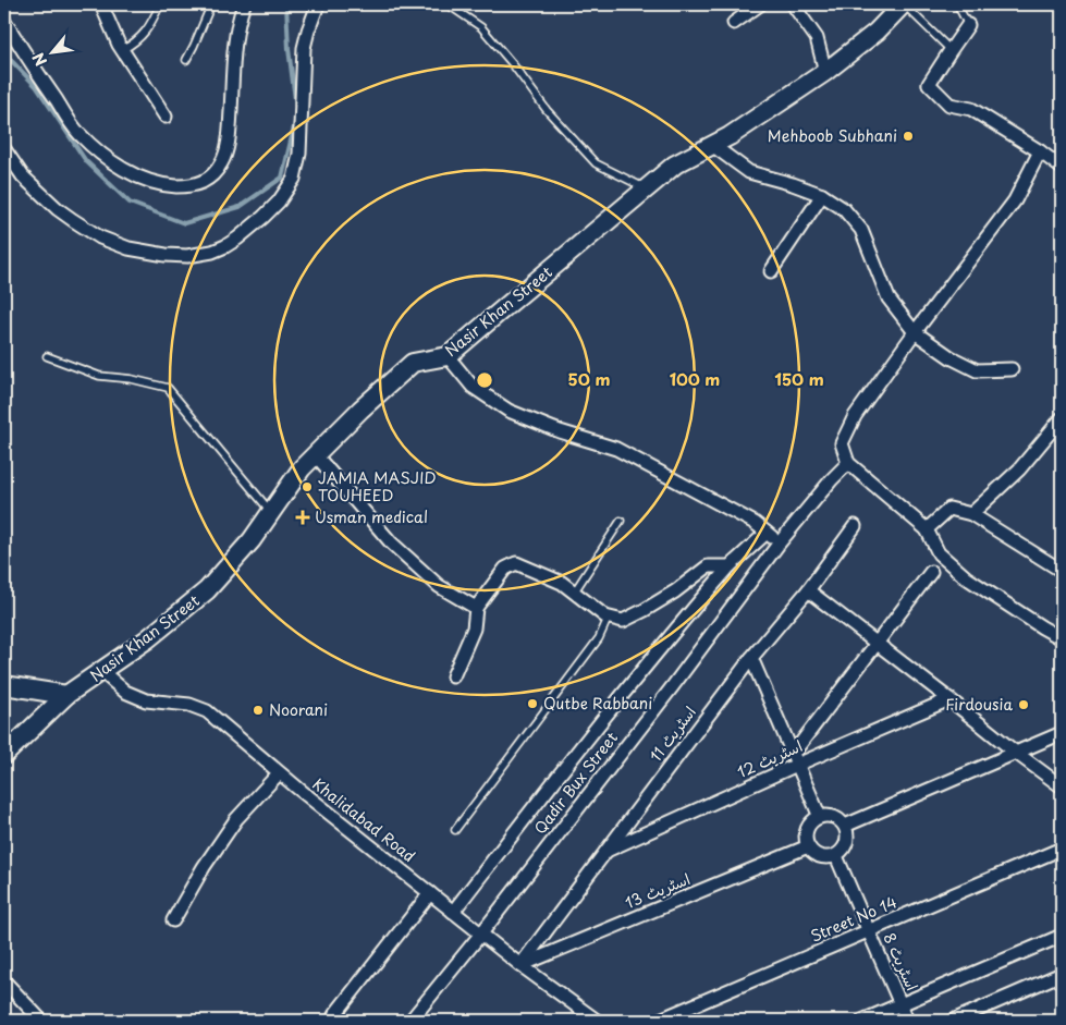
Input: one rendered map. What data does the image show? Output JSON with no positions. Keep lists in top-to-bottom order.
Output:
{
  "streets": {
    "street": [
      "Nasir Khan Street",
      "اسٹریٹ 11",
      "اسٹریٹ 12",
      "Qadir Bux Street",
      "Khalidabad Road",
      "اسٹریٹ 13",
      "Street No 14",
      "اسٹریٹ 8"
    ]
  },
  "crossings": [
    ["Nasir Khan Street", "Khalidabad Road"],
    ["اسٹریٹ 11", "اسٹریٹ 12"],
    ["اسٹریٹ 11", "Khalidabad Road"],
    ["اسٹریٹ 11", "اسٹریٹ 13"],
    ["Qadir Bux Street", "Khalidabad Road"],
    ["Khalidabad Road", "اسٹریٹ 13"],
    ["اسٹریٹ 13", "اسٹریٹ 8"],
    ["Street No 14", "اسٹریٹ 8"]
  ],
  "places": {
    "other": [
      "Mehboob Subhani",
      "JAMIA MASJID TOUHEED",
      "Qutbe Rabbani",
      "Firdousia",
      "Noorani"
    ],
    "health": ["Usman medical"]
  },
  "north": "bottom left",
  "rings": ["50 m", "100 m", "150 m"]
}
